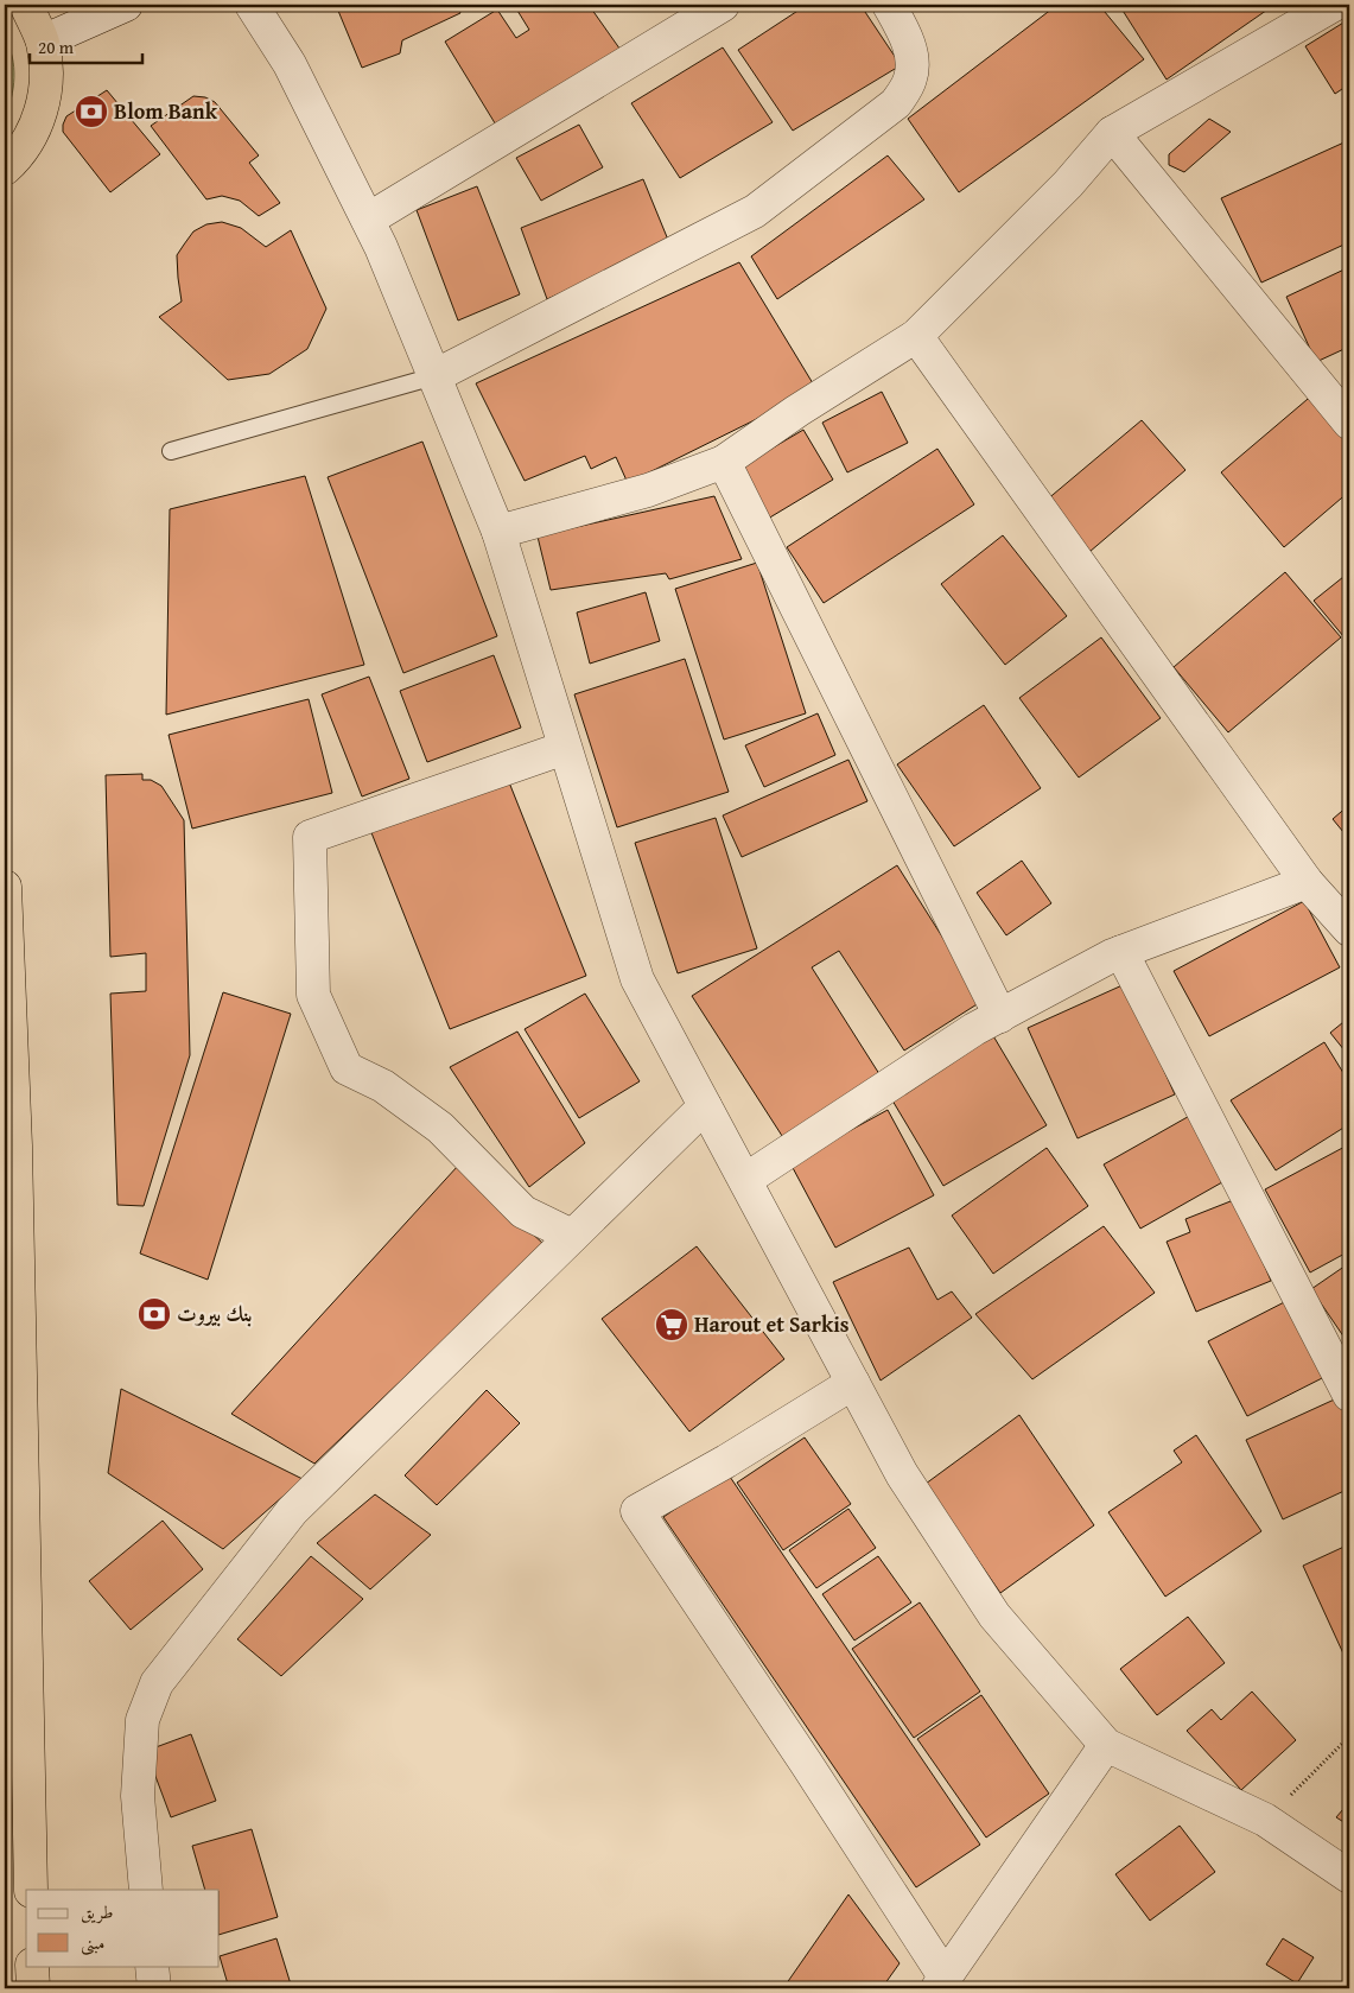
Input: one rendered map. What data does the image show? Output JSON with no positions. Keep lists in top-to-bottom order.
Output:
{
  "places": {
    "bank": ["Blom Bank", "بنك بيروت"],
    "supermarket": ["Harout et Sarkis"]
  },
  "legend": ["طريق", "مبنى"],
  "scale_bar": "20 m"
}
